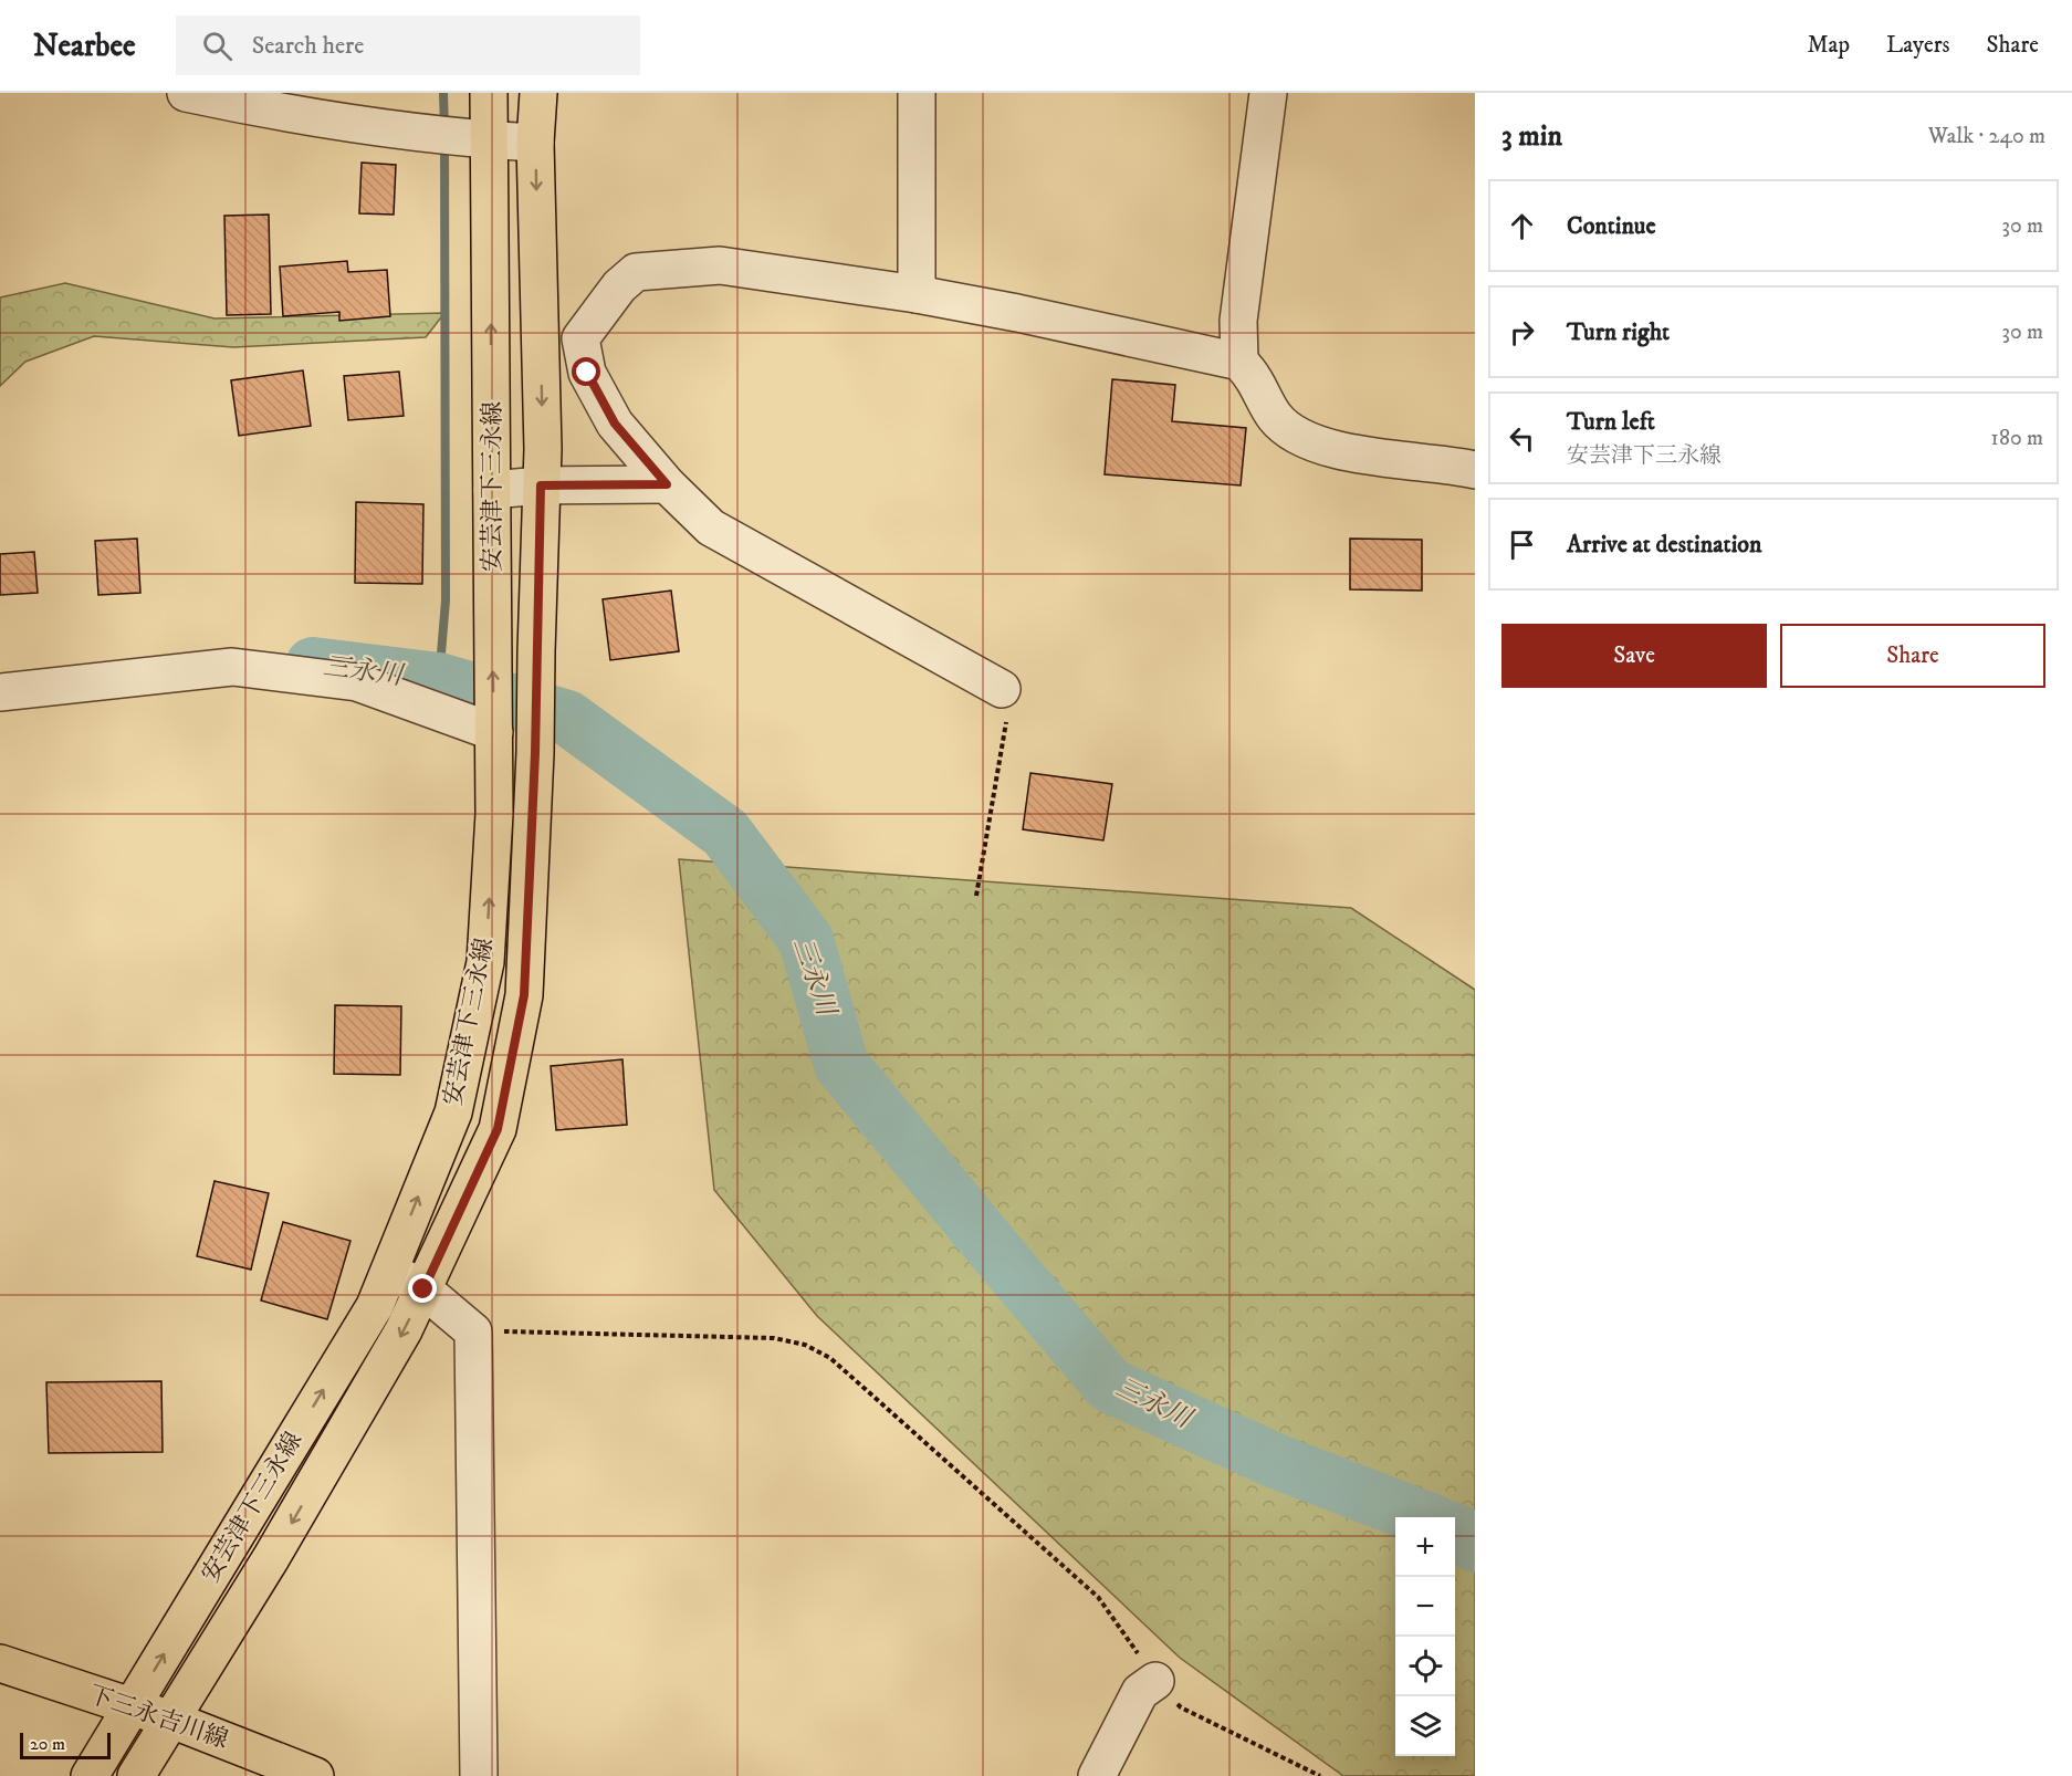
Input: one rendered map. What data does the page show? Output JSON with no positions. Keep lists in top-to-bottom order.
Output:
{
  "streets": {
    "main road": ["安芸津下三永線", "下三永吉川線"]
  },
  "crossings": [
    ["安芸津下三永線", "下三永吉川線"]
  ],
  "water": ["三永川"],
  "scale_bar": "20 m",
  "page": {
    "header": "Nearbee",
    "search": "Search here",
    "nav": ["Map", "Layers", "Share"],
    "heading": ["3 min", "Walk · 240 m"],
    "list": [
      ["Continue", "30 m"],
      ["Turn right", "30 m"],
      ["Turn left", "安芸津下三永線", "180 m"],
      "Arrive at destination"
    ],
    "buttons": ["Save", "Share"],
    "map_buttons": ["+", "−"],
    "scale": "20 m"
  }
}
